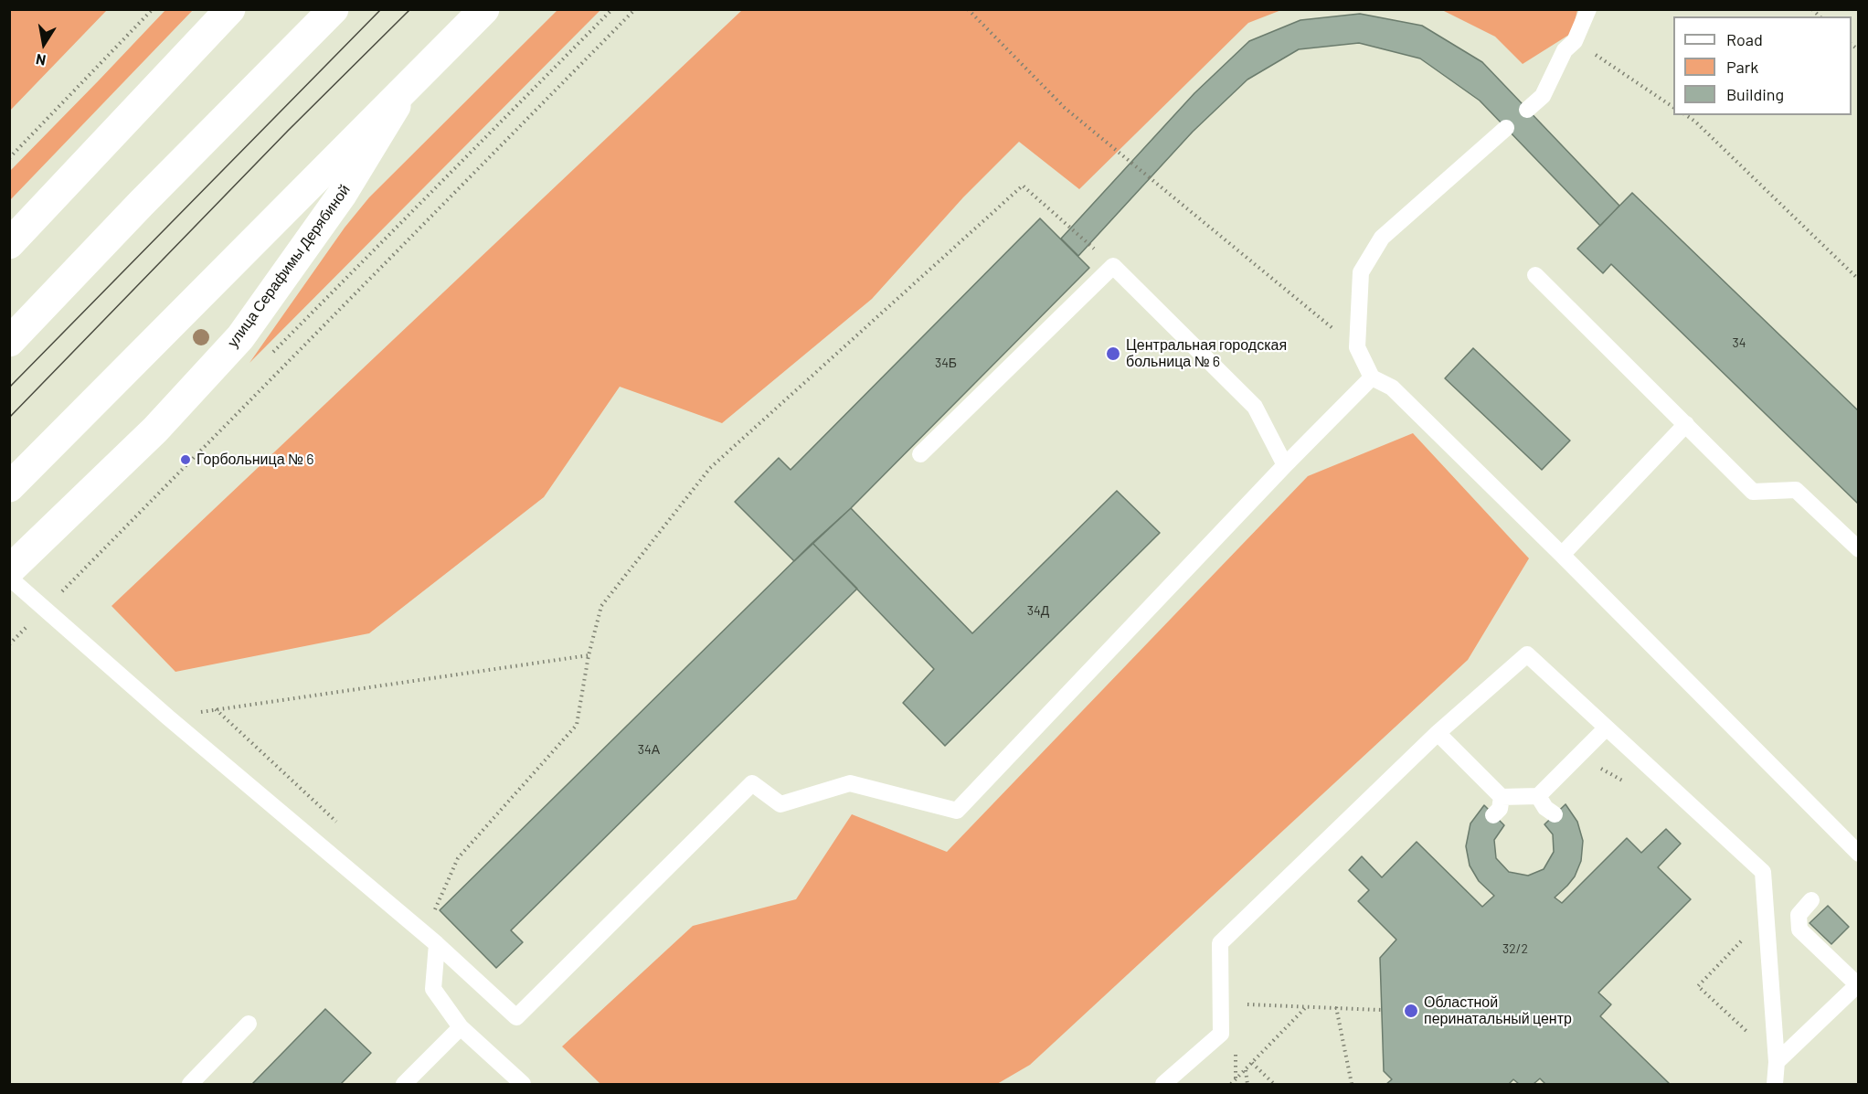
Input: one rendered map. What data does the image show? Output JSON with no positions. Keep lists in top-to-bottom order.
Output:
{
  "streets": {
    "main road": ["улица Серафимы Дерябиной"]
  },
  "places": ["Центральная городская больница № 6", "Горбольница № 6", "Областной перинатальный центр"],
  "house_numbers": [
    "34",
    "34Б",
    "34Д",
    "34А",
    "32/2"
  ],
  "legend": ["Road", "Park", "Building"],
  "north": "bottom"
}
